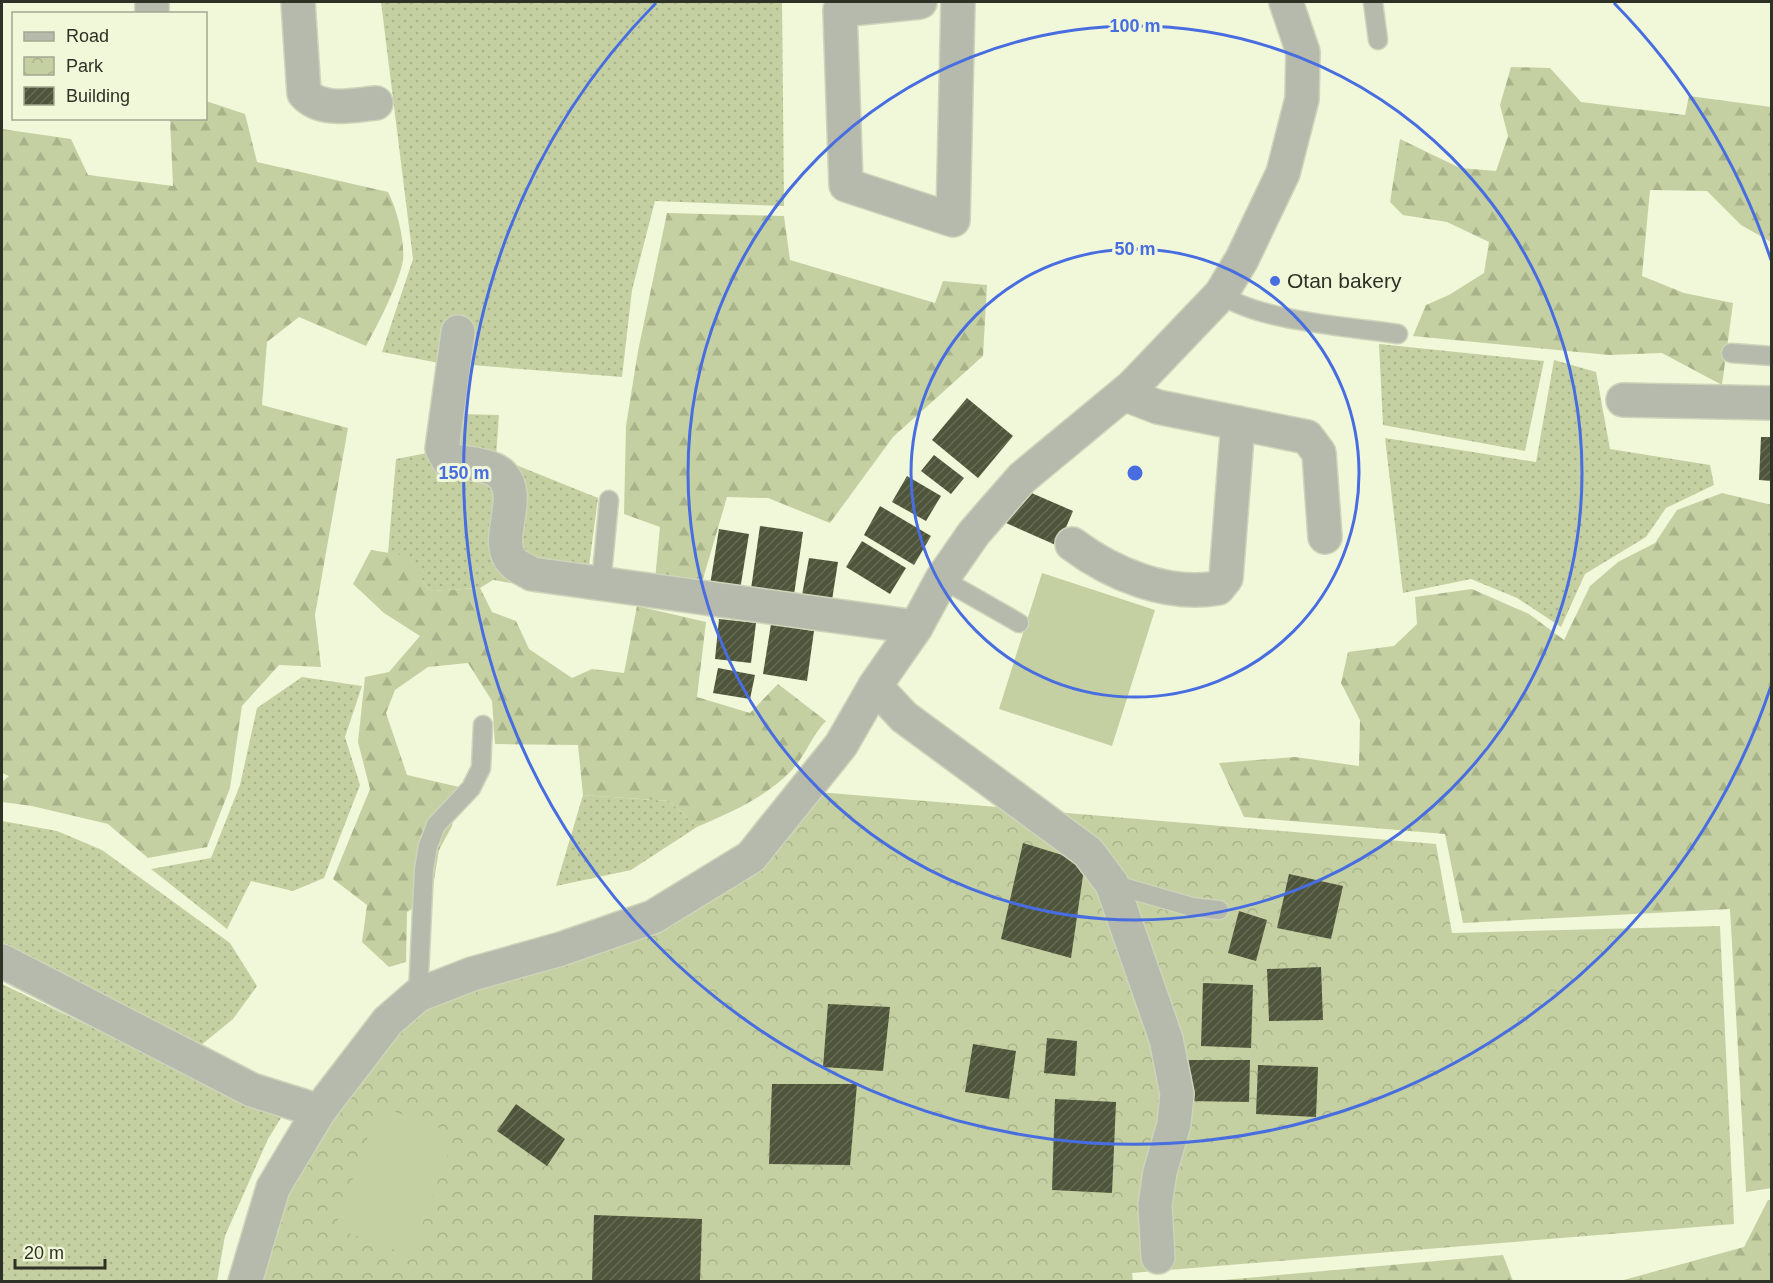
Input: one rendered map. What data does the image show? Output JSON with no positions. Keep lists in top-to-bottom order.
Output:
{
  "places": ["Otan bakery"],
  "legend": ["Road", "Park", "Building"],
  "scale_bar": "20 m",
  "rings": ["100 m", "50 m", "150 m"]
}
